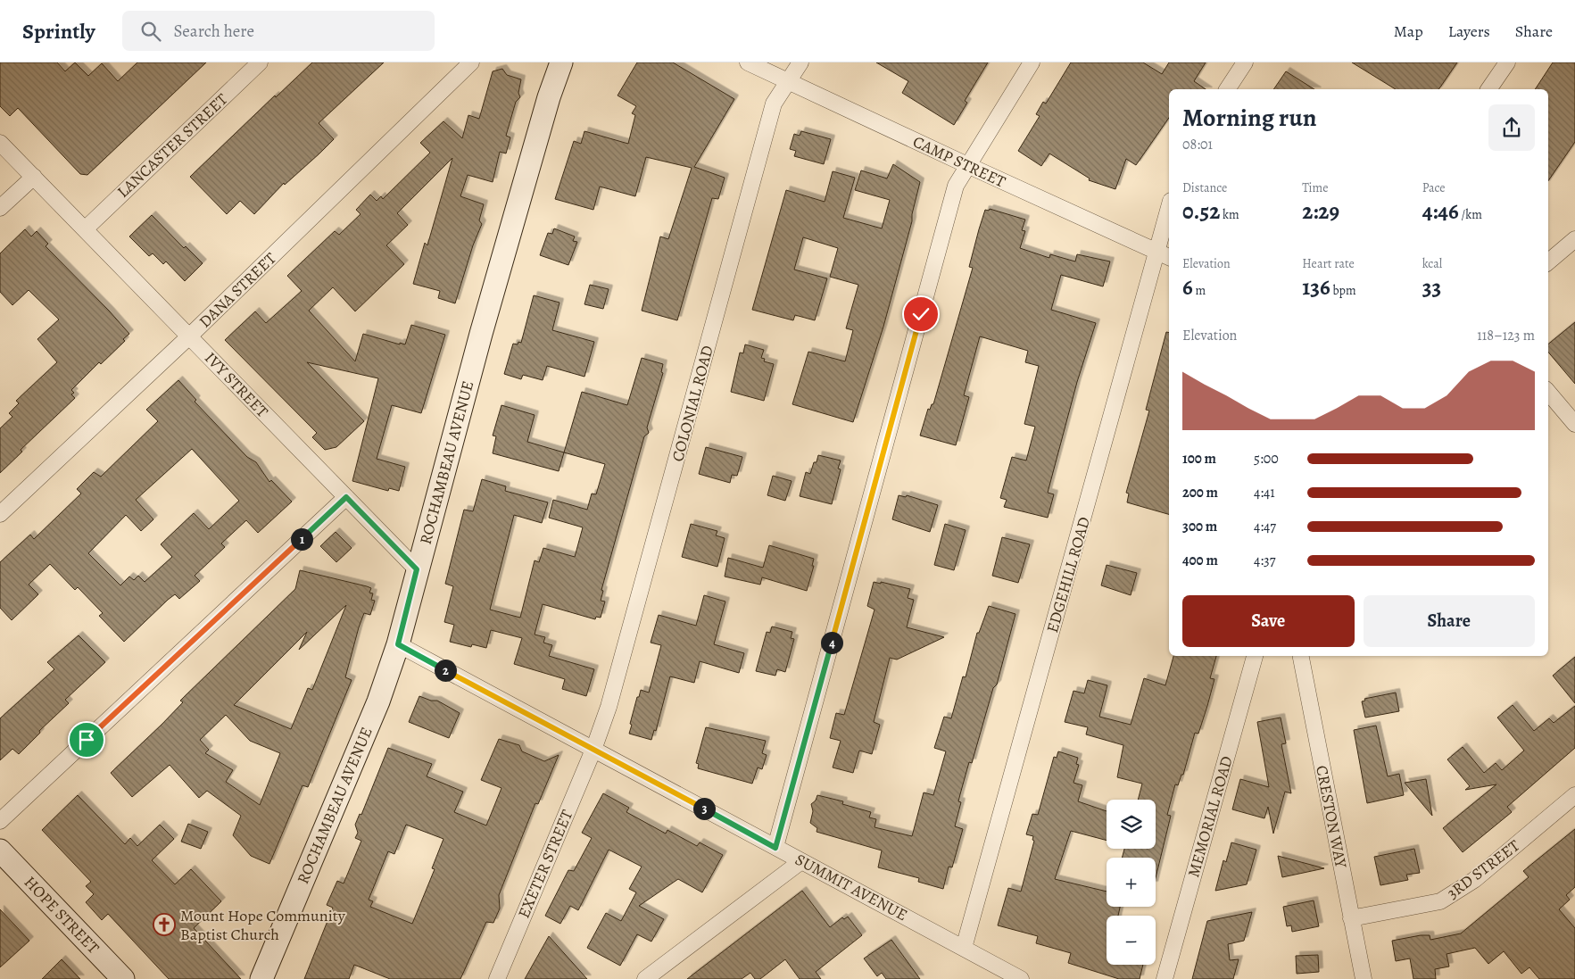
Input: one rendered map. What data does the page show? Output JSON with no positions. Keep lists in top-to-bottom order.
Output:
{
  "streets": {
    "street": [
      "LANCASTER STREET",
      "CAMP STREET",
      "DANA STREET",
      "IVY STREET",
      "COLONIAL ROAD",
      "ROCHAMBEAU AVENUE",
      "EDGEHILL ROAD",
      "MEMORIAL ROAD",
      "CRESTON WAY",
      "EXETER STREET",
      "3RD STREET",
      "SUMMIT AVENUE",
      "HOPE STREET"
    ]
  },
  "crossings": [
    ["LANCASTER STREET", "IVY STREET"],
    ["CAMP STREET", "COLONIAL ROAD"],
    ["CAMP STREET", "EDGEHILL ROAD"],
    ["DANA STREET", "IVY STREET"],
    ["IVY STREET", "ROCHAMBEAU AVENUE"],
    ["COLONIAL ROAD", "EXETER STREET"],
    ["COLONIAL ROAD", "SUMMIT AVENUE"],
    ["ROCHAMBEAU AVENUE", "SUMMIT AVENUE"],
    ["EDGEHILL ROAD", "SUMMIT AVENUE"],
    ["CRESTON WAY", "3RD STREET"],
    ["EXETER STREET", "SUMMIT AVENUE"]
  ],
  "places": {
    "church": ["Mount Hope Community Baptist Church"]
  },
  "page": {
    "header": "Sprintly",
    "search": "Search here",
    "nav": ["Map", "Layers", "Share"],
    "heading": ["Morning run", "08:01"],
    "stats": [
      ["Distance", "0.52 km"],
      ["Time", "2:29"],
      ["Pace", "4:46 /km"],
      ["Elevation", "6 m"],
      ["Heart rate", "136 bpm"],
      ["kcal", "33"]
    ],
    "chart": ["Elevation", "118–123 m"],
    "list": [
      {
        "name": "100 m",
        "note": "5:00"
      },
      {
        "name": "200 m",
        "note": "4:41"
      },
      {
        "name": "300 m",
        "note": "4:47"
      },
      {
        "name": "400 m",
        "note": "4:37"
      }
    ],
    "pins": [
      "1",
      "4",
      "2",
      "3"
    ],
    "buttons": ["Save", "Share"],
    "map_buttons": ["+", "−"]
  }
}
